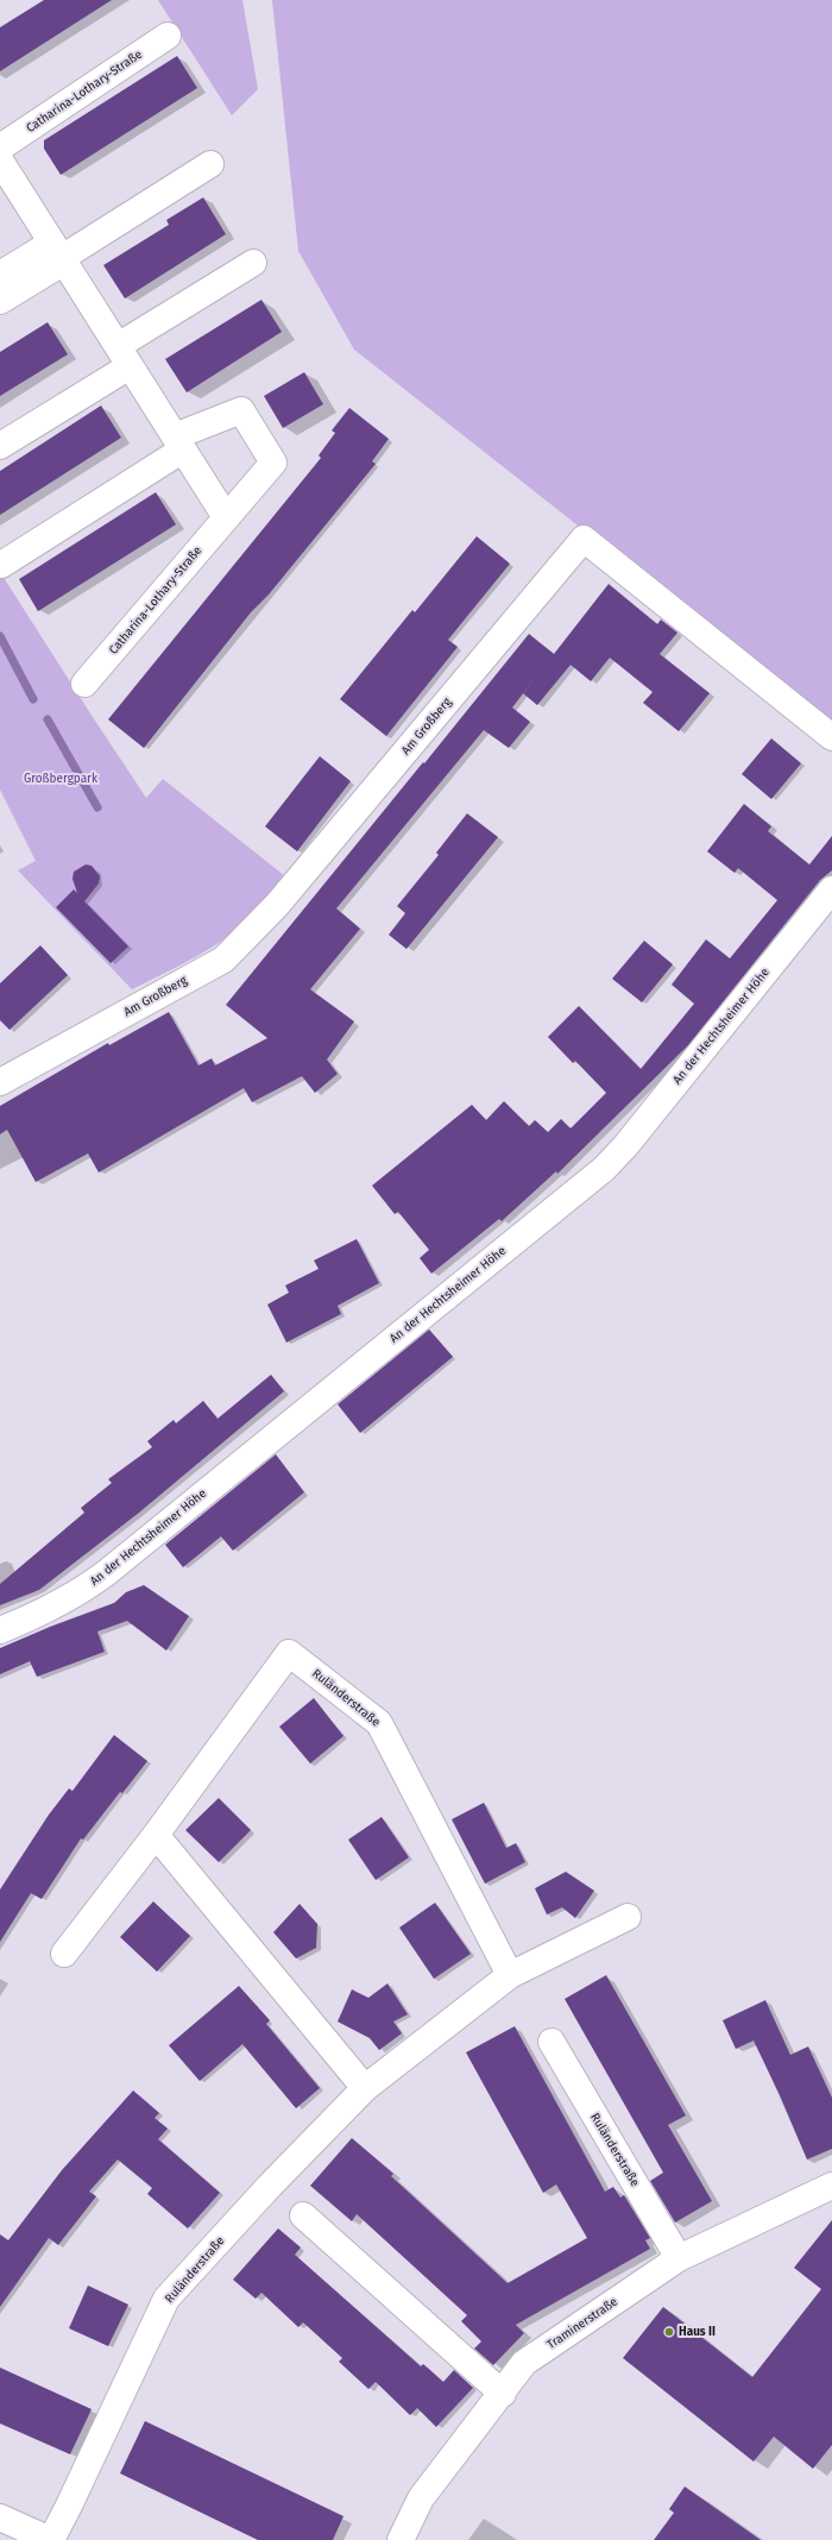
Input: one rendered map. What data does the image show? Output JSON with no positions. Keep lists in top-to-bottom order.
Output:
{
  "streets": {
    "street": [
      "Catharina-Lothary-Straße",
      "Am Großberg",
      "An der Hechtsheimer Höhe",
      "Ruländerstraße",
      "Traminerstraße"
    ]
  },
  "crossings": [
    ["Ruländerstraße", "Traminerstraße"]
  ],
  "parks": ["Großbergpark"],
  "places": ["Haus II"]
}
